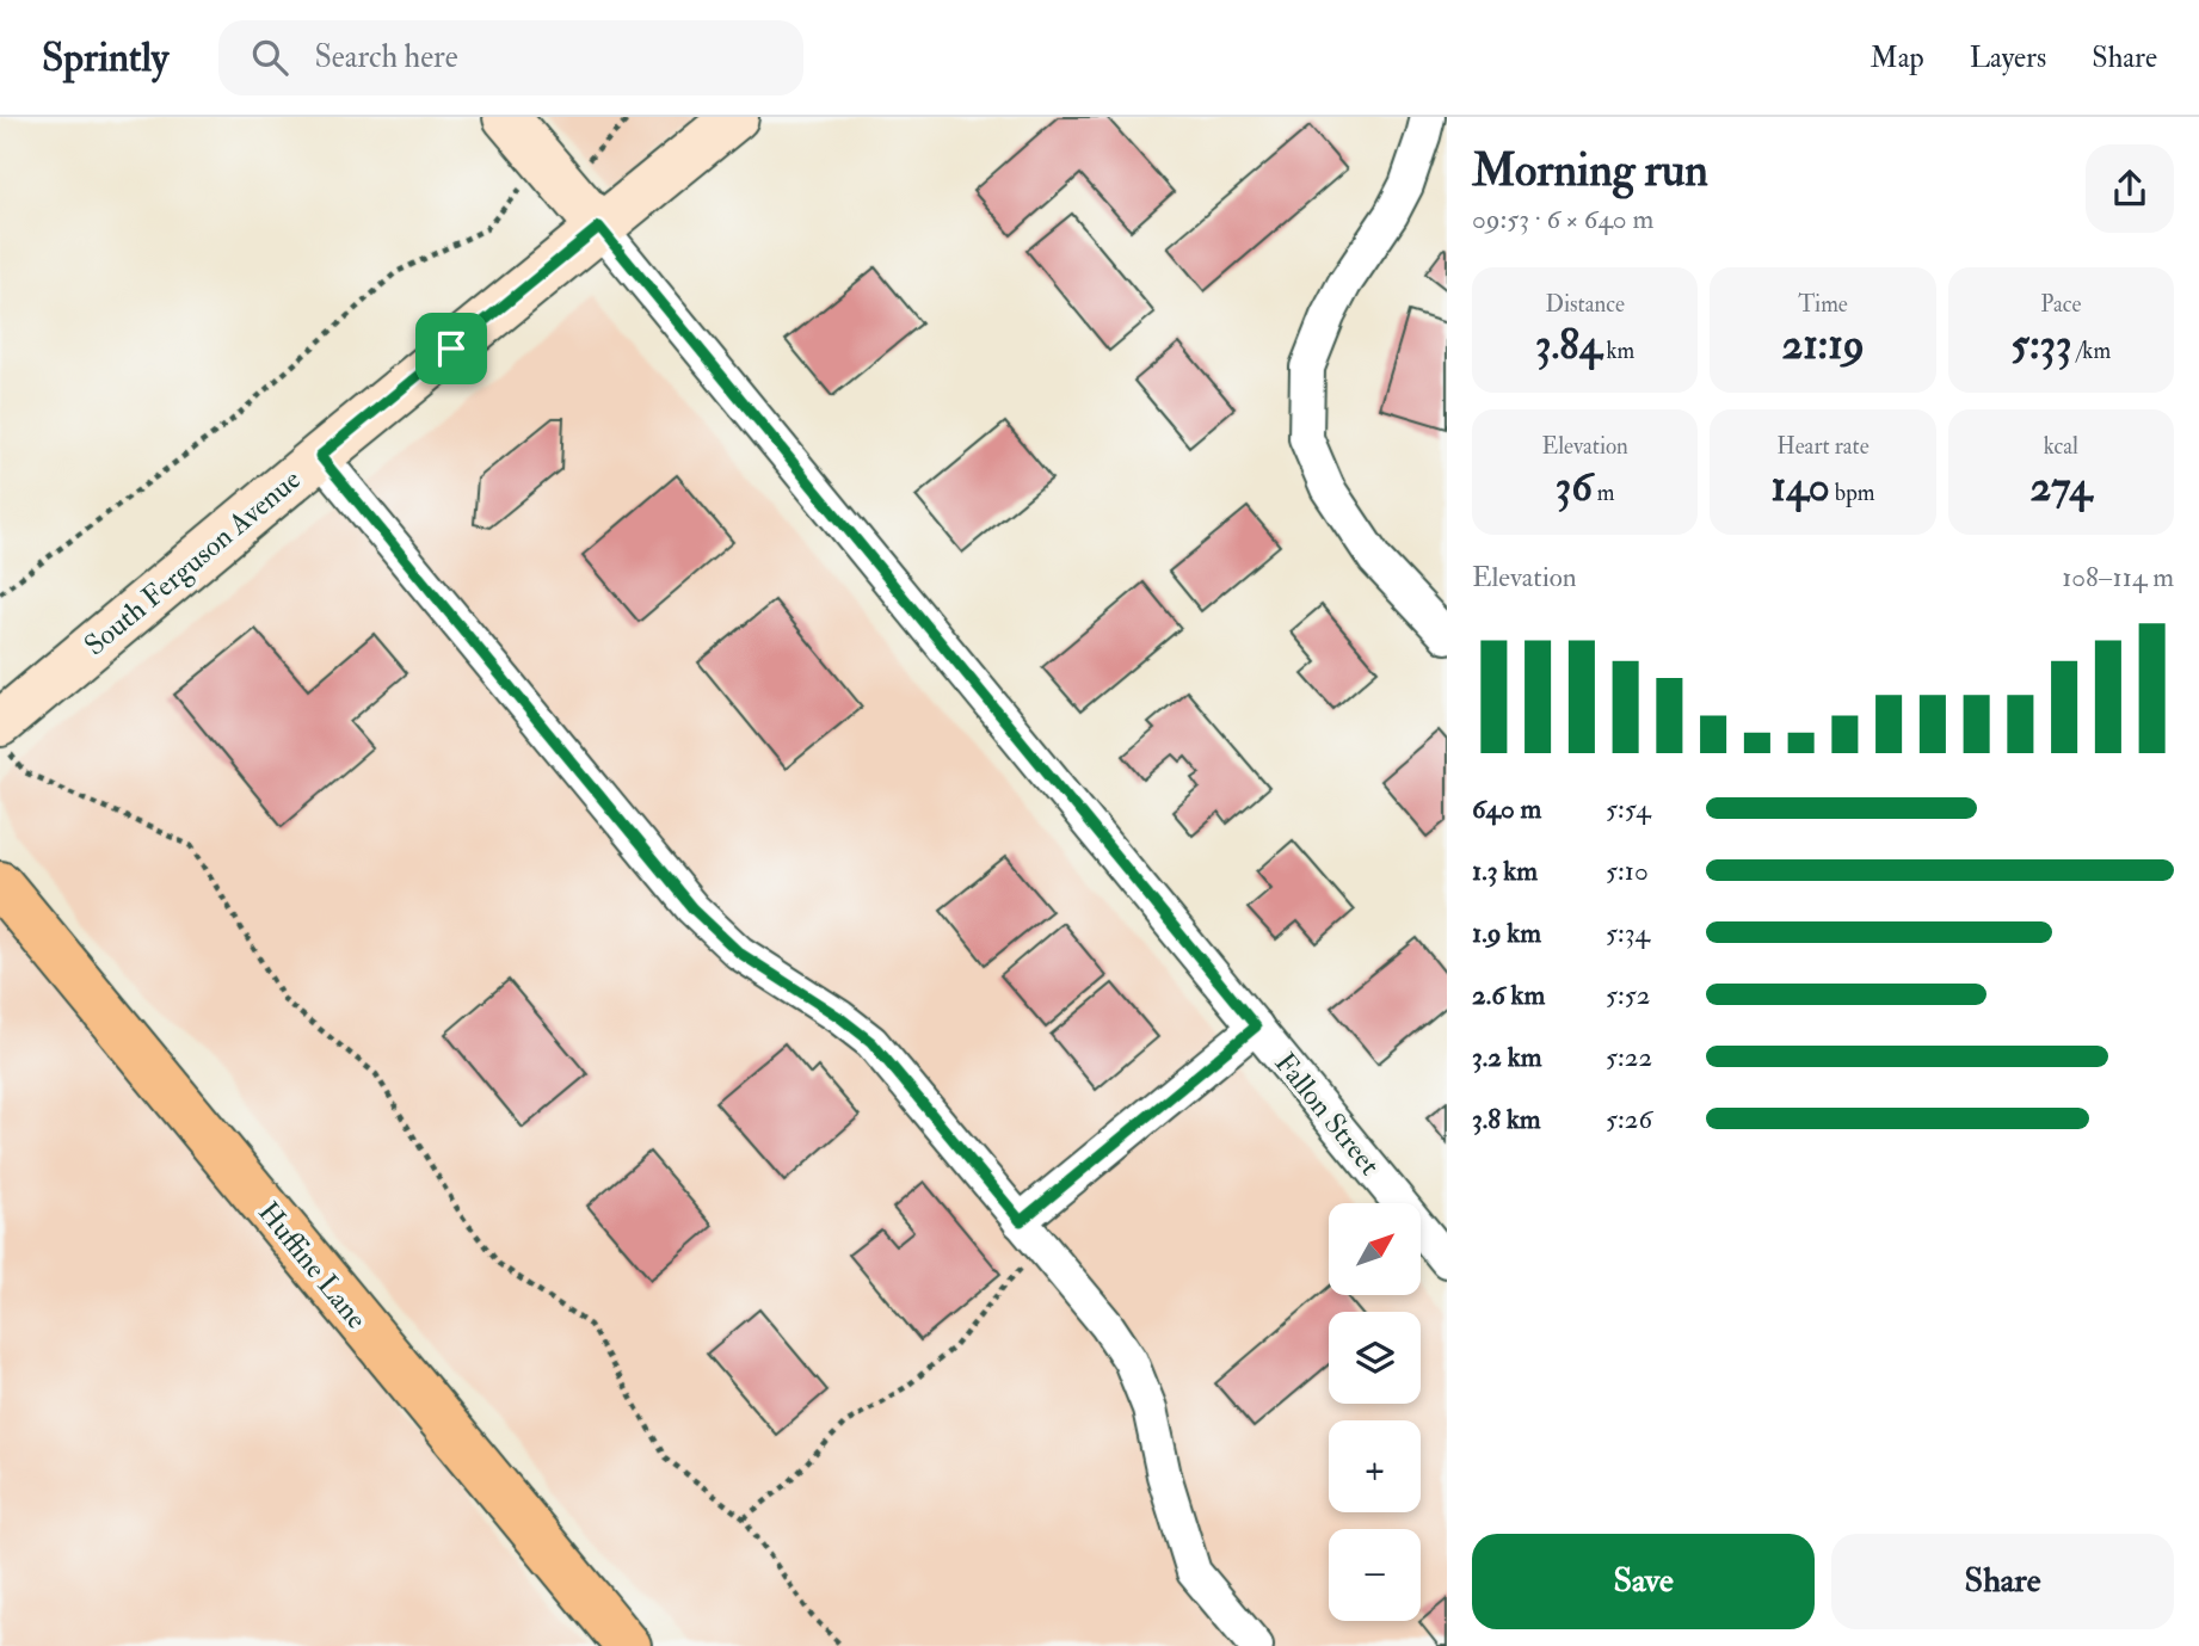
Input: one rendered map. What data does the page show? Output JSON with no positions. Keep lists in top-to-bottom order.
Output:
{
  "streets": {
    "highway": ["Huffine Lane"],
    "street": ["South Ferguson Avenue", "Fallon Street"]
  },
  "crossings": [
    ["South Ferguson Avenue", "Fallon Street"]
  ],
  "north": "top right",
  "page": {
    "header": "Sprintly",
    "search": "Search here",
    "nav": ["Map", "Layers", "Share"],
    "heading": ["Morning run", "09:53 · 6 × 640 m"],
    "stats": [
      ["Distance", "3.84 km"],
      ["Time", "21:19"],
      ["Pace", "5:33 /km"],
      ["Elevation", "36 m"],
      ["Heart rate", "140 bpm"],
      ["kcal", "274"]
    ],
    "chart": ["Elevation", "108–114 m"],
    "list": [
      {
        "name": "640 m",
        "note": "5:54"
      },
      {
        "name": "1.3 km",
        "note": "5:10"
      },
      {
        "name": "1.9 km",
        "note": "5:34"
      },
      {
        "name": "2.6 km",
        "note": "5:52"
      },
      {
        "name": "3.2 km",
        "note": "5:22"
      },
      {
        "name": "3.8 km",
        "note": "5:26"
      }
    ],
    "map_buttons": ["+", "−"],
    "buttons": ["Save", "Share"]
  }
}
